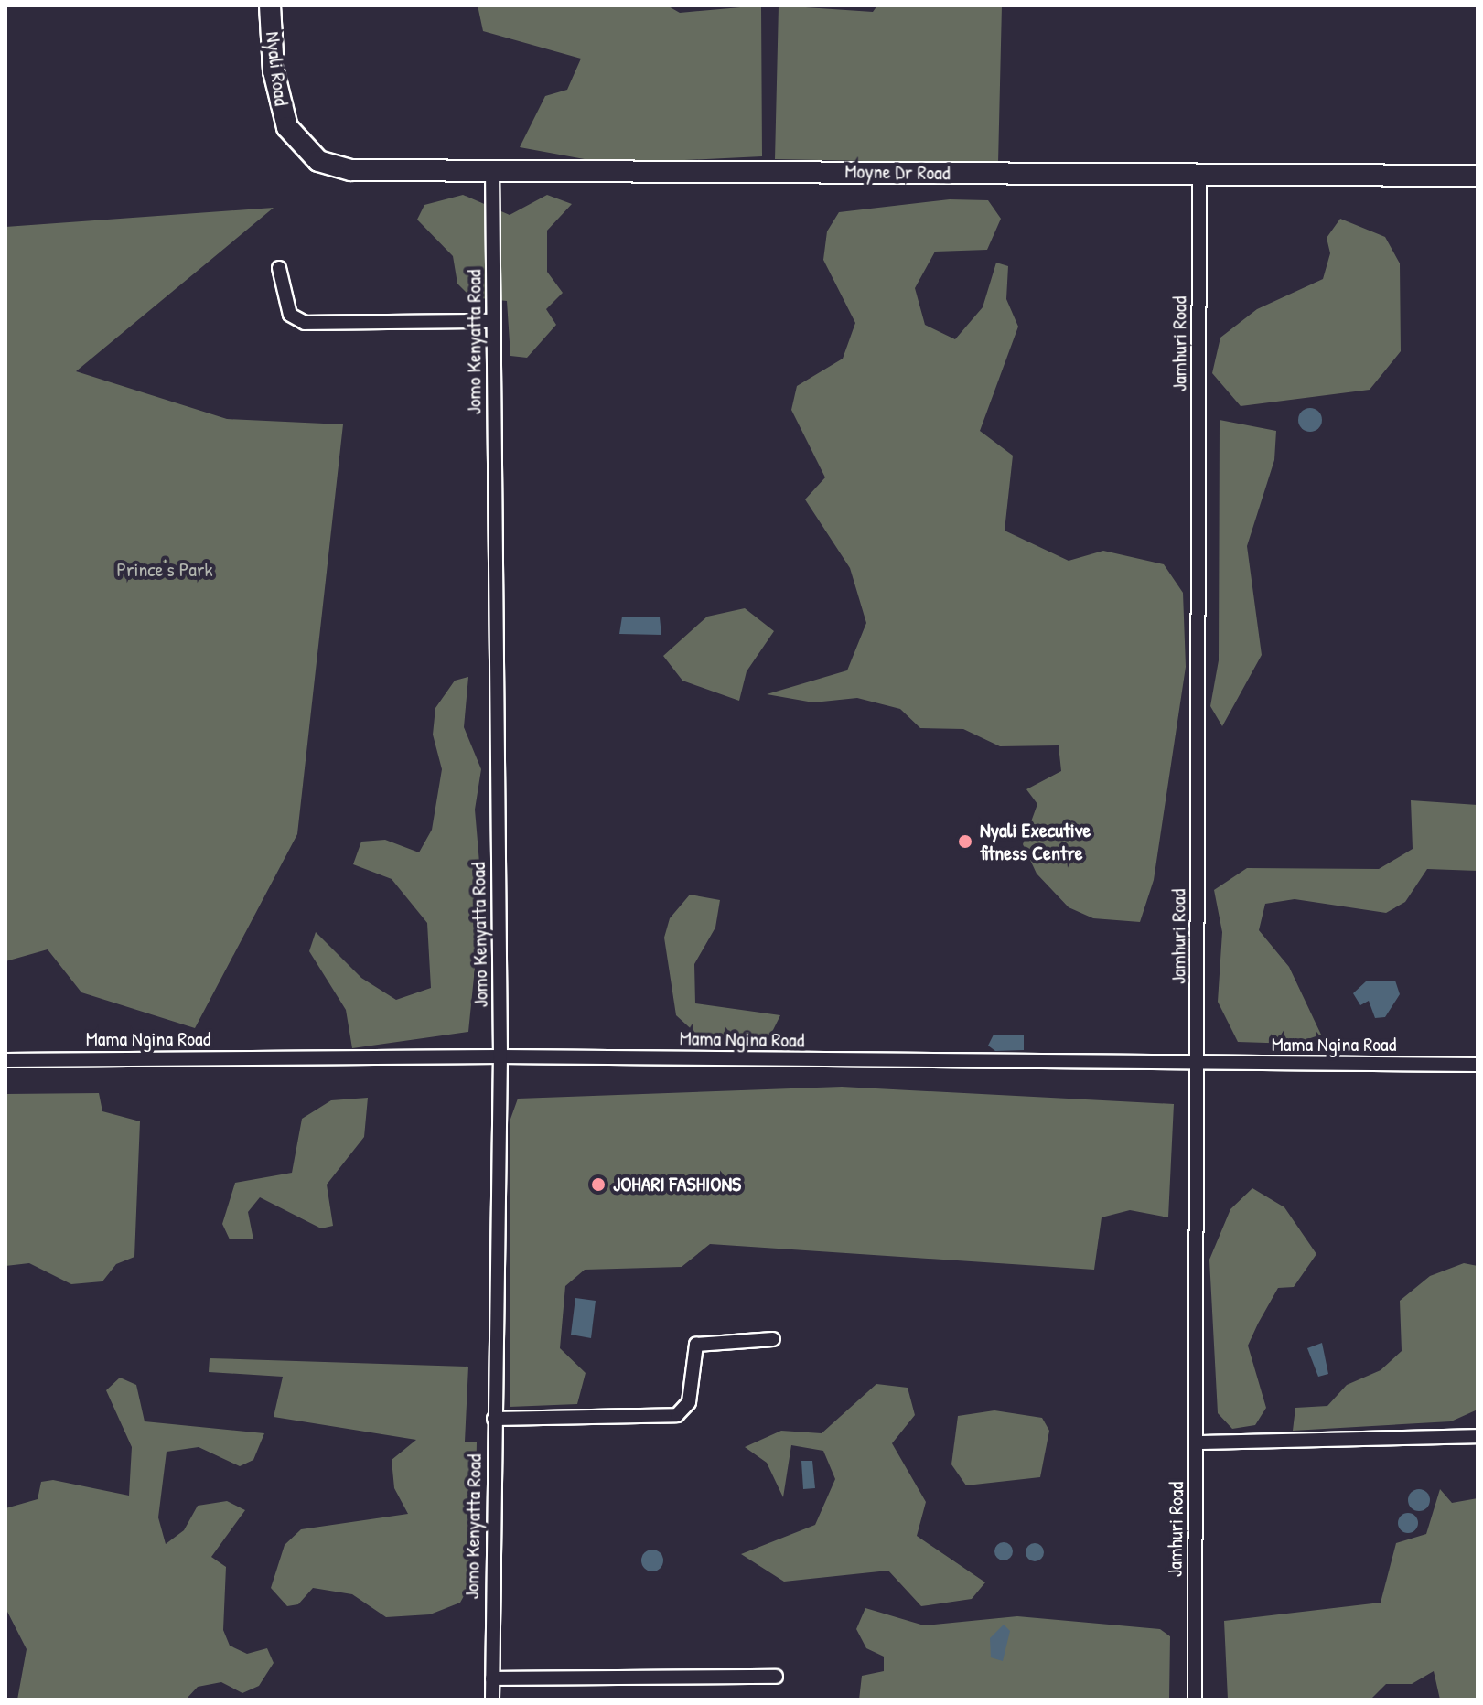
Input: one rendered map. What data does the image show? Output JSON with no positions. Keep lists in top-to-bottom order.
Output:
{
  "streets": {
    "main road": ["Nyali Road", "Moyne Dr Road"],
    "street": ["Jomo Kenyatta Road", "Jamhuri Road", "Mama Ngina Road"]
  },
  "crossings": [
    ["Nyali Road", "Moyne Dr Road"],
    ["Moyne Dr Road", "Jomo Kenyatta Road"],
    ["Moyne Dr Road", "Jamhuri Road"],
    ["Jomo Kenyatta Road", "Mama Ngina Road"],
    ["Jamhuri Road", "Mama Ngina Road"]
  ],
  "parks": ["Prince's Park"],
  "places": ["Nyali Executive fitness Centre", "JOHARI FASHIONS"]
}
